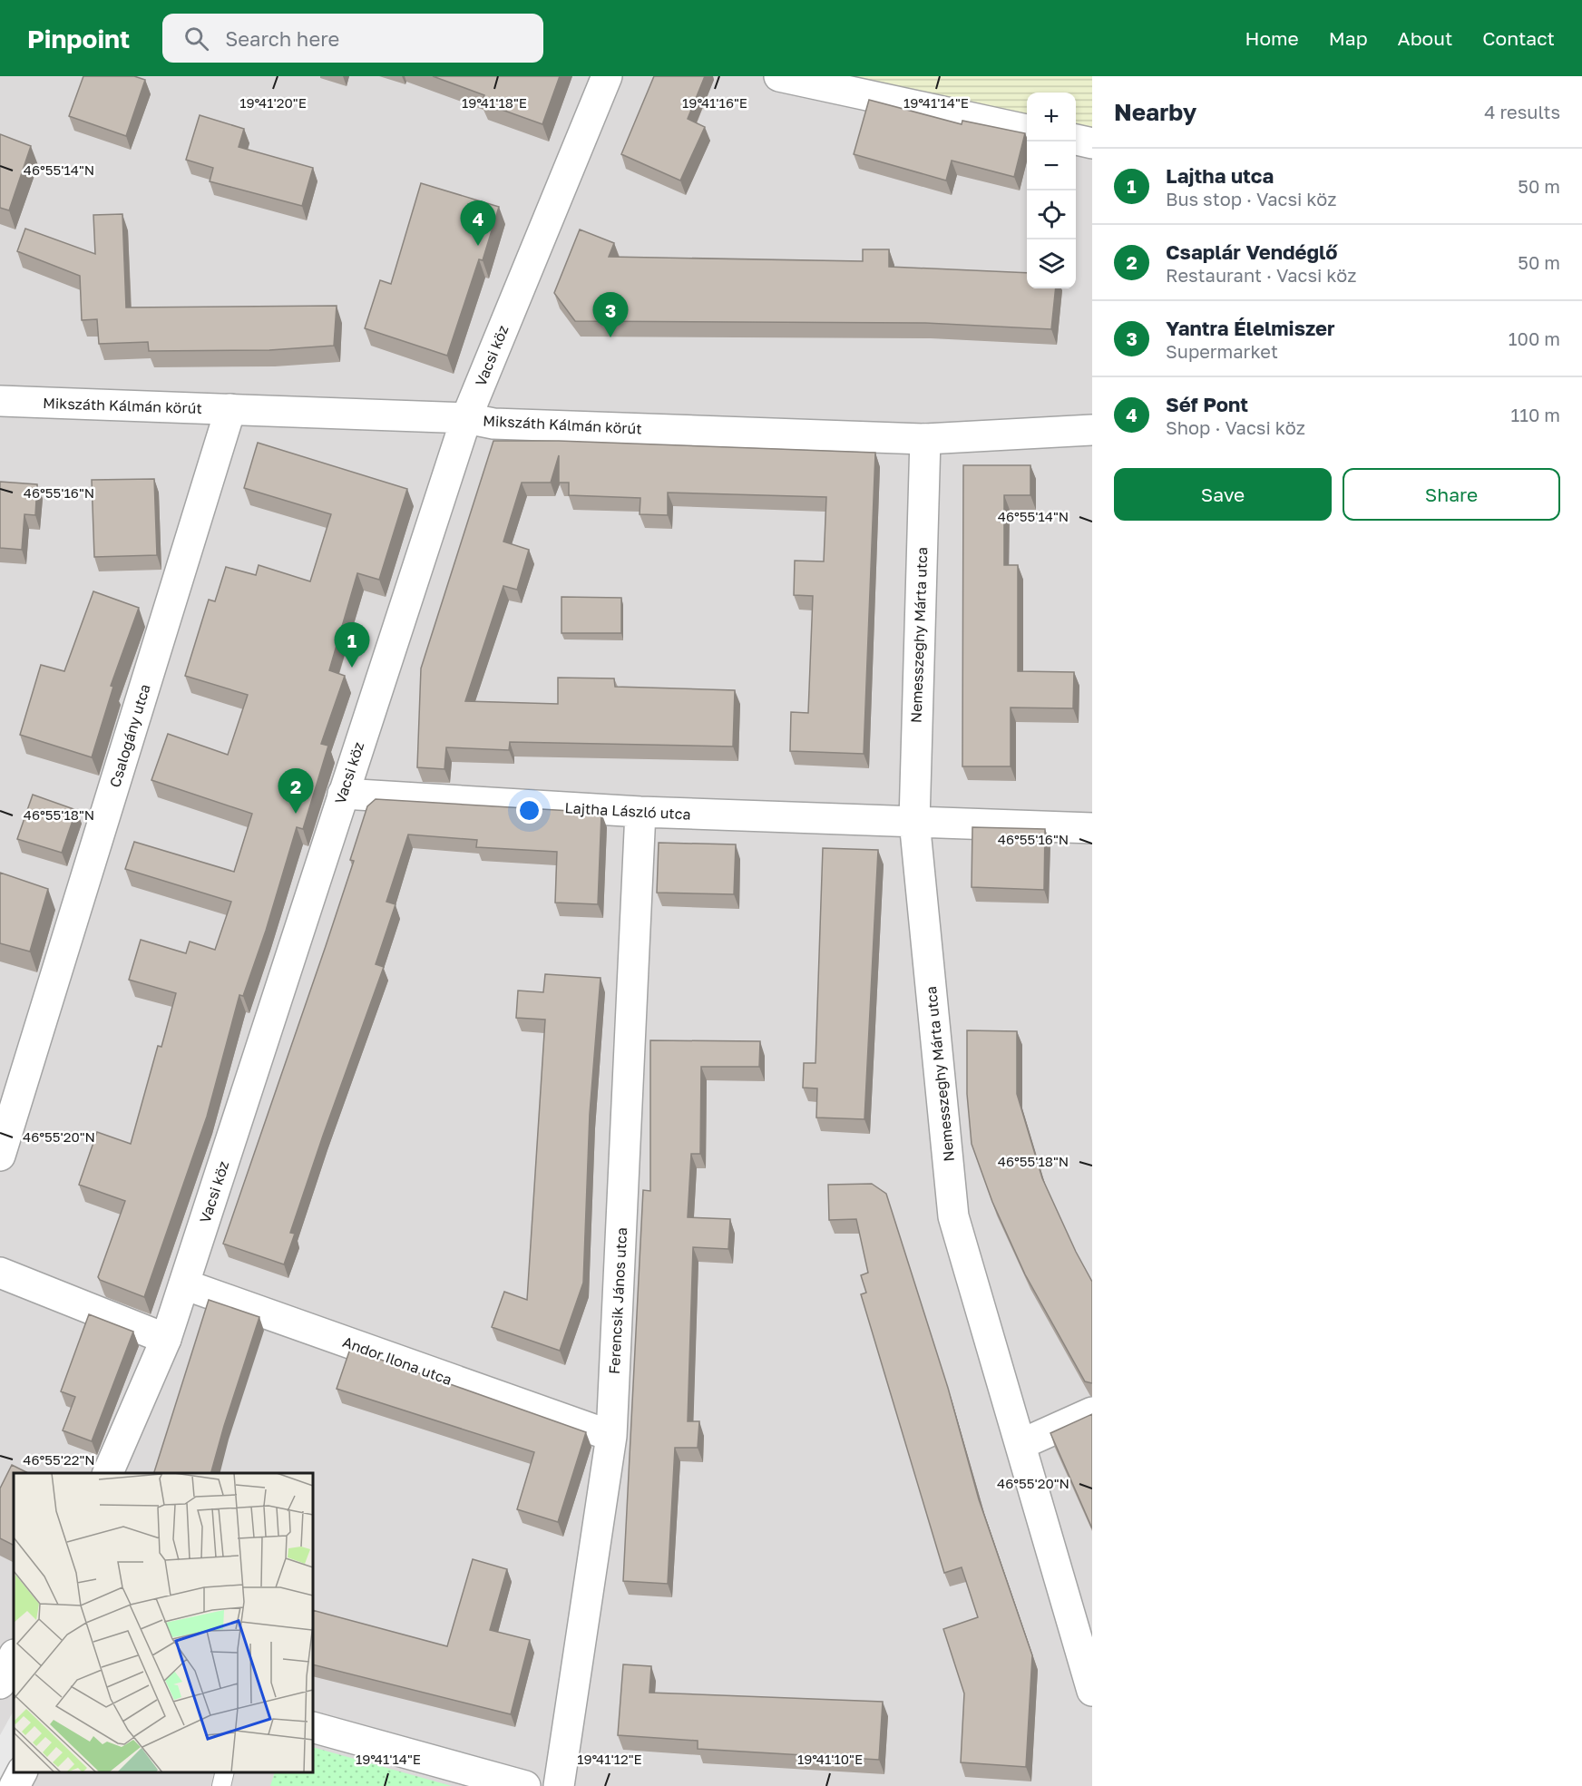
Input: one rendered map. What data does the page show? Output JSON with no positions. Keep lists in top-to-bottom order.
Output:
{
  "streets": {
    "street": [
      "Vacsi köz",
      "Mikszáth Kálmán körút",
      "Nemesszeghy Márta utca",
      "Csalogány utca",
      "Lajtha László utca",
      "Ferencsik János utca",
      "Andor Ilona utca"
    ]
  },
  "crossings": [
    ["Vacsi köz", "Mikszáth Kálmán körút"],
    ["Vacsi köz", "Lajtha László utca"],
    ["Vacsi köz", "Andor Ilona utca"],
    ["Mikszáth Kálmán körút", "Nemesszeghy Márta utca"],
    ["Mikszáth Kálmán körút", "Csalogány utca"],
    ["Nemesszeghy Márta utca", "Lajtha László utca"],
    ["Lajtha László utca", "Ferencsik János utca"],
    ["Ferencsik János utca", "Andor Ilona utca"]
  ],
  "page": {
    "header": "Pinpoint",
    "search": "Search here",
    "nav": [
      "Home",
      "Map",
      "About",
      "Contact"
    ],
    "heading": ["Nearby", "4 results"],
    "map_buttons": ["+", "−"],
    "list": [
      {
        "mark": "1",
        "name": "Lajtha utca",
        "note": "Bus stop · Vacsi köz",
        "value": "50 m"
      },
      {
        "mark": "2",
        "name": "Csaplár Vendéglő",
        "note": "Restaurant · Vacsi köz",
        "value": "50 m"
      },
      {
        "mark": "3",
        "name": "Yantra Élelmiszer",
        "note": "Supermarket",
        "value": "100 m"
      },
      {
        "mark": "4",
        "name": "Séf Pont",
        "note": "Shop · Vacsi köz",
        "value": "110 m"
      }
    ],
    "pins": [
      "4",
      "3",
      "1",
      "2"
    ],
    "buttons": ["Save", "Share"]
  },
  "coordinates": [
    "19°41'20\"E",
    "19°41'18\"E",
    "19°41'16\"E",
    "19°41'14\"E",
    "46°55'14\"N",
    "46°55'16\"N",
    "46°55'18\"N",
    "46°55'20\"N",
    "46°55'22\"N",
    "19°41'12\"E",
    "19°41'10\"E"
  ]
}
